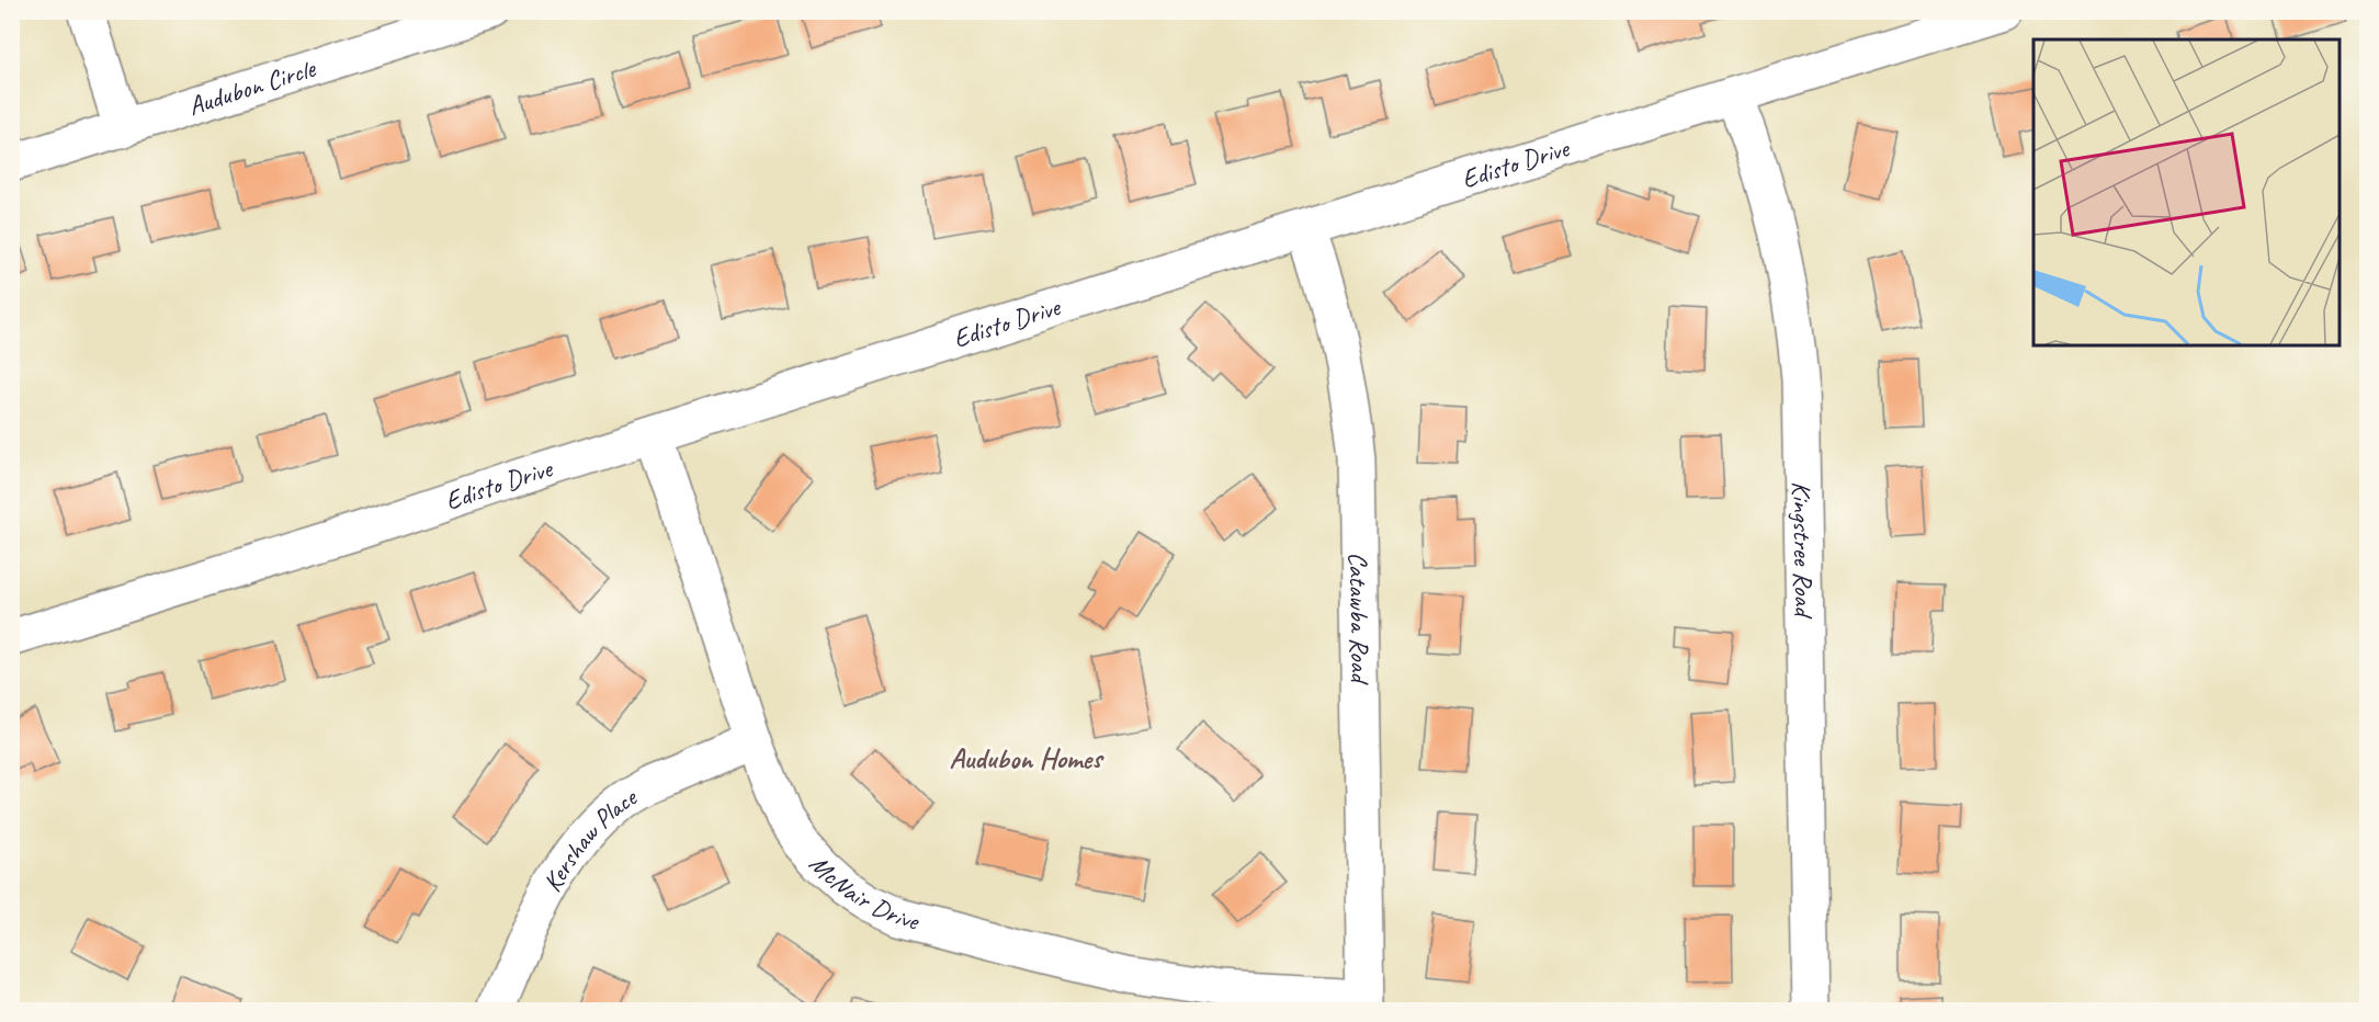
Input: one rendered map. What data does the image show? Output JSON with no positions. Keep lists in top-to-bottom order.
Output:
{
  "streets": {
    "street": [
      "Audubon Circle",
      "Edisto Drive",
      "Kingstree Road",
      "Catawba Road",
      "Kershaw Place",
      "McNair Drive"
    ]
  },
  "crossings": [
    ["Edisto Drive", "Kingstree Road"],
    ["Edisto Drive", "Catawba Road"],
    ["Edisto Drive", "McNair Drive"],
    ["Catawba Road", "McNair Drive"],
    ["Kershaw Place", "McNair Drive"]
  ],
  "districts": ["Audubon Homes"]
}
